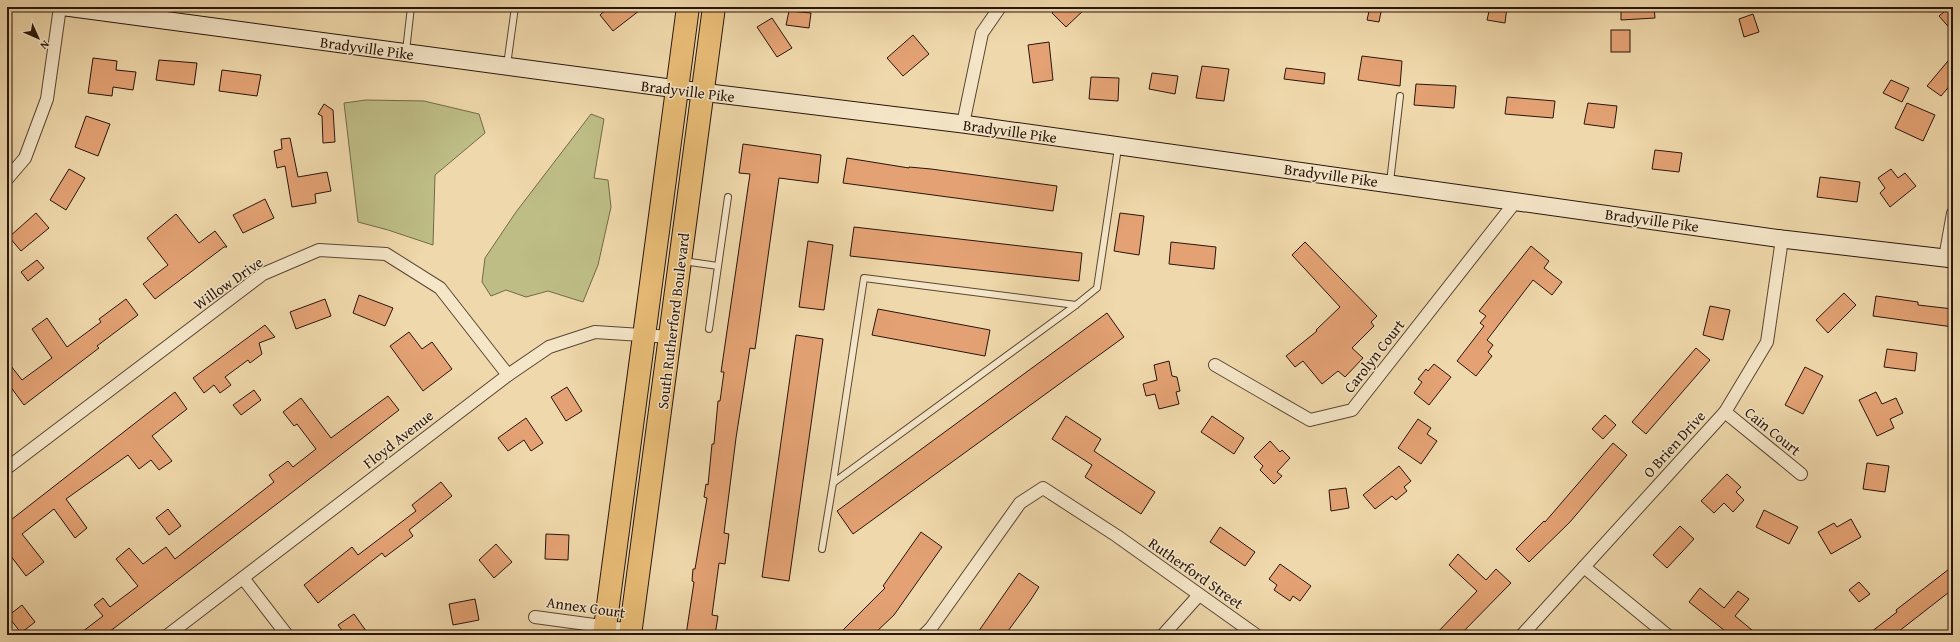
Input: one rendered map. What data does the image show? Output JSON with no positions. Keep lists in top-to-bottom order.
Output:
{
  "streets": {
    "highway": ["South Rutherford Boulevard"],
    "main road": ["Bradyville Pike"],
    "street": [
      "Willow Drive",
      "Carolyn Court",
      "Cain Court",
      "Floyd Avenue",
      "O Brien Drive",
      "Rutherford Street",
      "Annex Court"
    ]
  },
  "crossings": [
    ["Bradyville Pike", "South Rutherford Boulevard"],
    ["Bradyville Pike", "Carolyn Court"],
    ["Bradyville Pike", "O Brien Drive"],
    ["Willow Drive", "Floyd Avenue"],
    ["South Rutherford Boulevard", "Floyd Avenue"],
    ["South Rutherford Boulevard", "Annex Court"],
    ["Cain Court", "O Brien Drive"]
  ],
  "north": "bottom right"
}
